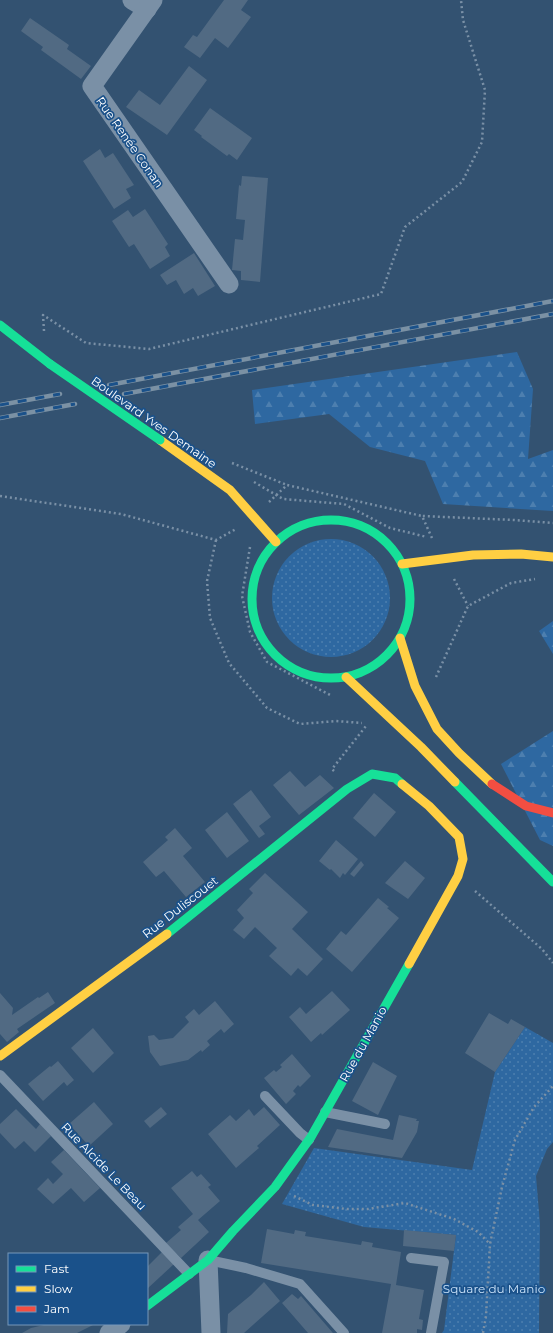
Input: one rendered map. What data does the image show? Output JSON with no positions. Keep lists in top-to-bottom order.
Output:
{
  "streets": {
    "main road": ["Boulevard Yves Demaine", "Rue Duliscouet", "Rue du Manio"],
    "street": ["Rue Renée Conan"],
    "lane": ["Rue Alcide Le Beau"]
  },
  "crossings": [
    ["Rue Duliscouet", "Rue du Manio"],
    ["Rue du Manio", "Rue Alcide Le Beau"]
  ],
  "parks": ["Square du Manio"],
  "legend": ["Fast", "Slow", "Jam"]
}
